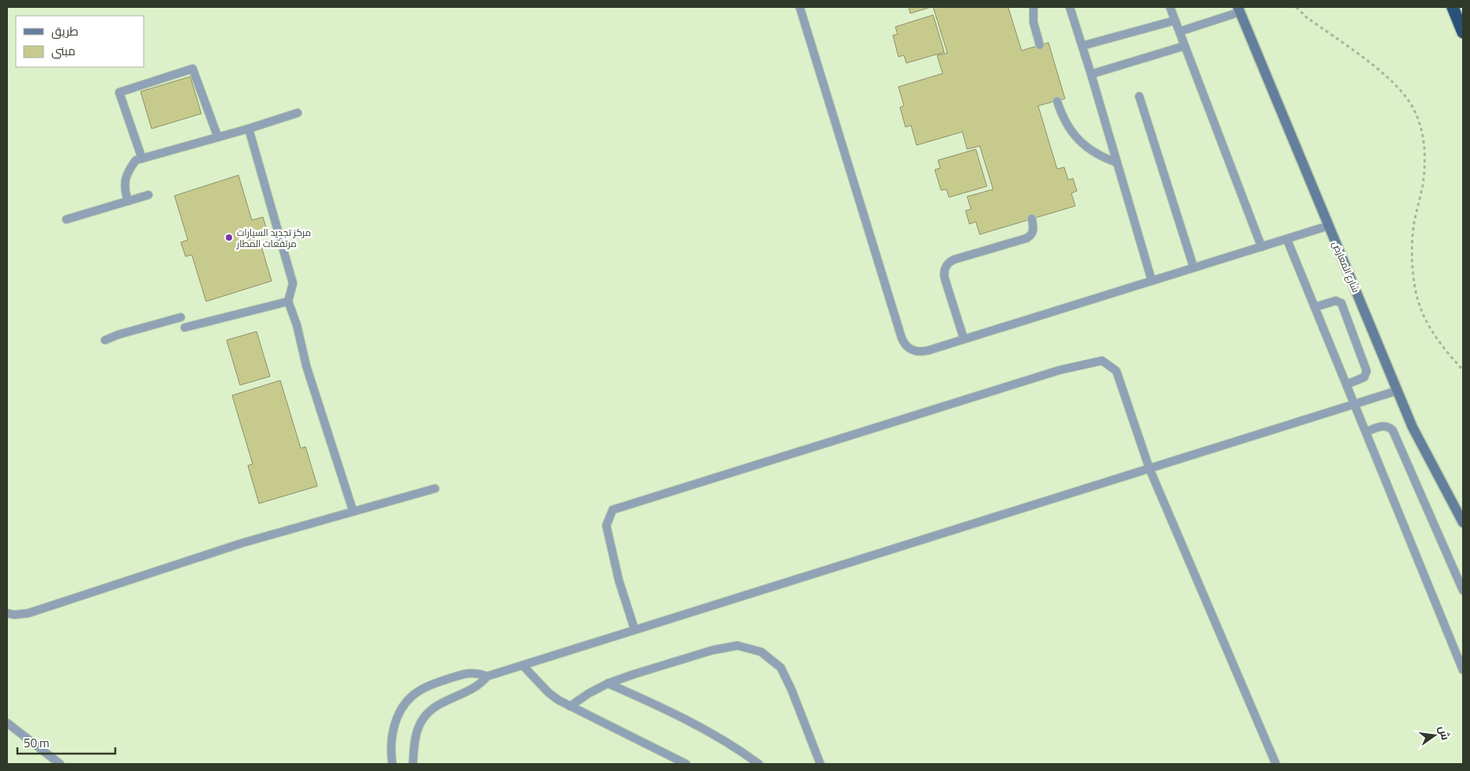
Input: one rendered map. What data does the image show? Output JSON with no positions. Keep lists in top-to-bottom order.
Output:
{
  "streets": {
    "main road": ["شارع المعارض"]
  },
  "places": ["مركز تجديد السيارات مرتفعات المطار"],
  "legend": ["طريق", "مبنى"],
  "scale_bar": "50 m",
  "north": "right"
}
